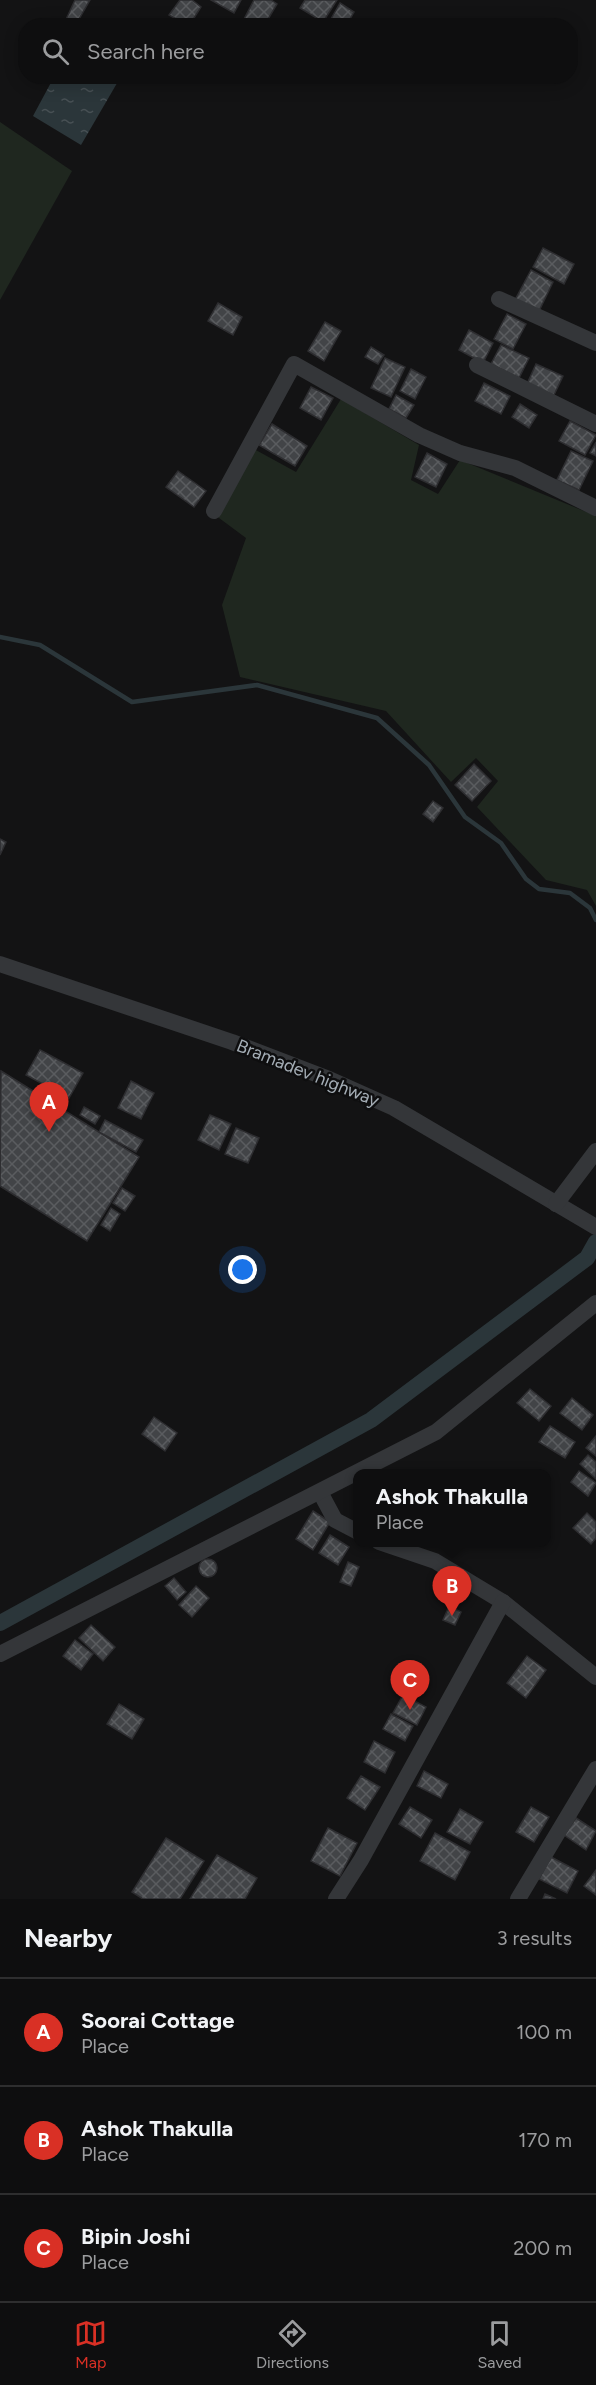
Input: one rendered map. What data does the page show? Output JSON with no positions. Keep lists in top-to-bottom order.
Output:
{
  "streets": {
    "street": ["Bramadev highway"]
  },
  "page": {
    "search": "Search here",
    "pins": ["A", "B", "C"],
    "popup": ["Ashok Thakulla", "Place"],
    "heading": ["Nearby", "3 results"],
    "list": [
      {
        "mark": "A",
        "name": "Soorai Cottage",
        "note": "Place",
        "value": "100 m"
      },
      {
        "mark": "B",
        "name": "Ashok Thakulla",
        "note": "Place",
        "value": "170 m"
      },
      {
        "mark": "C",
        "name": "Bipin Joshi",
        "note": "Place",
        "value": "200 m"
      }
    ],
    "nav": ["Map", "Directions", "Saved"]
  }
}
